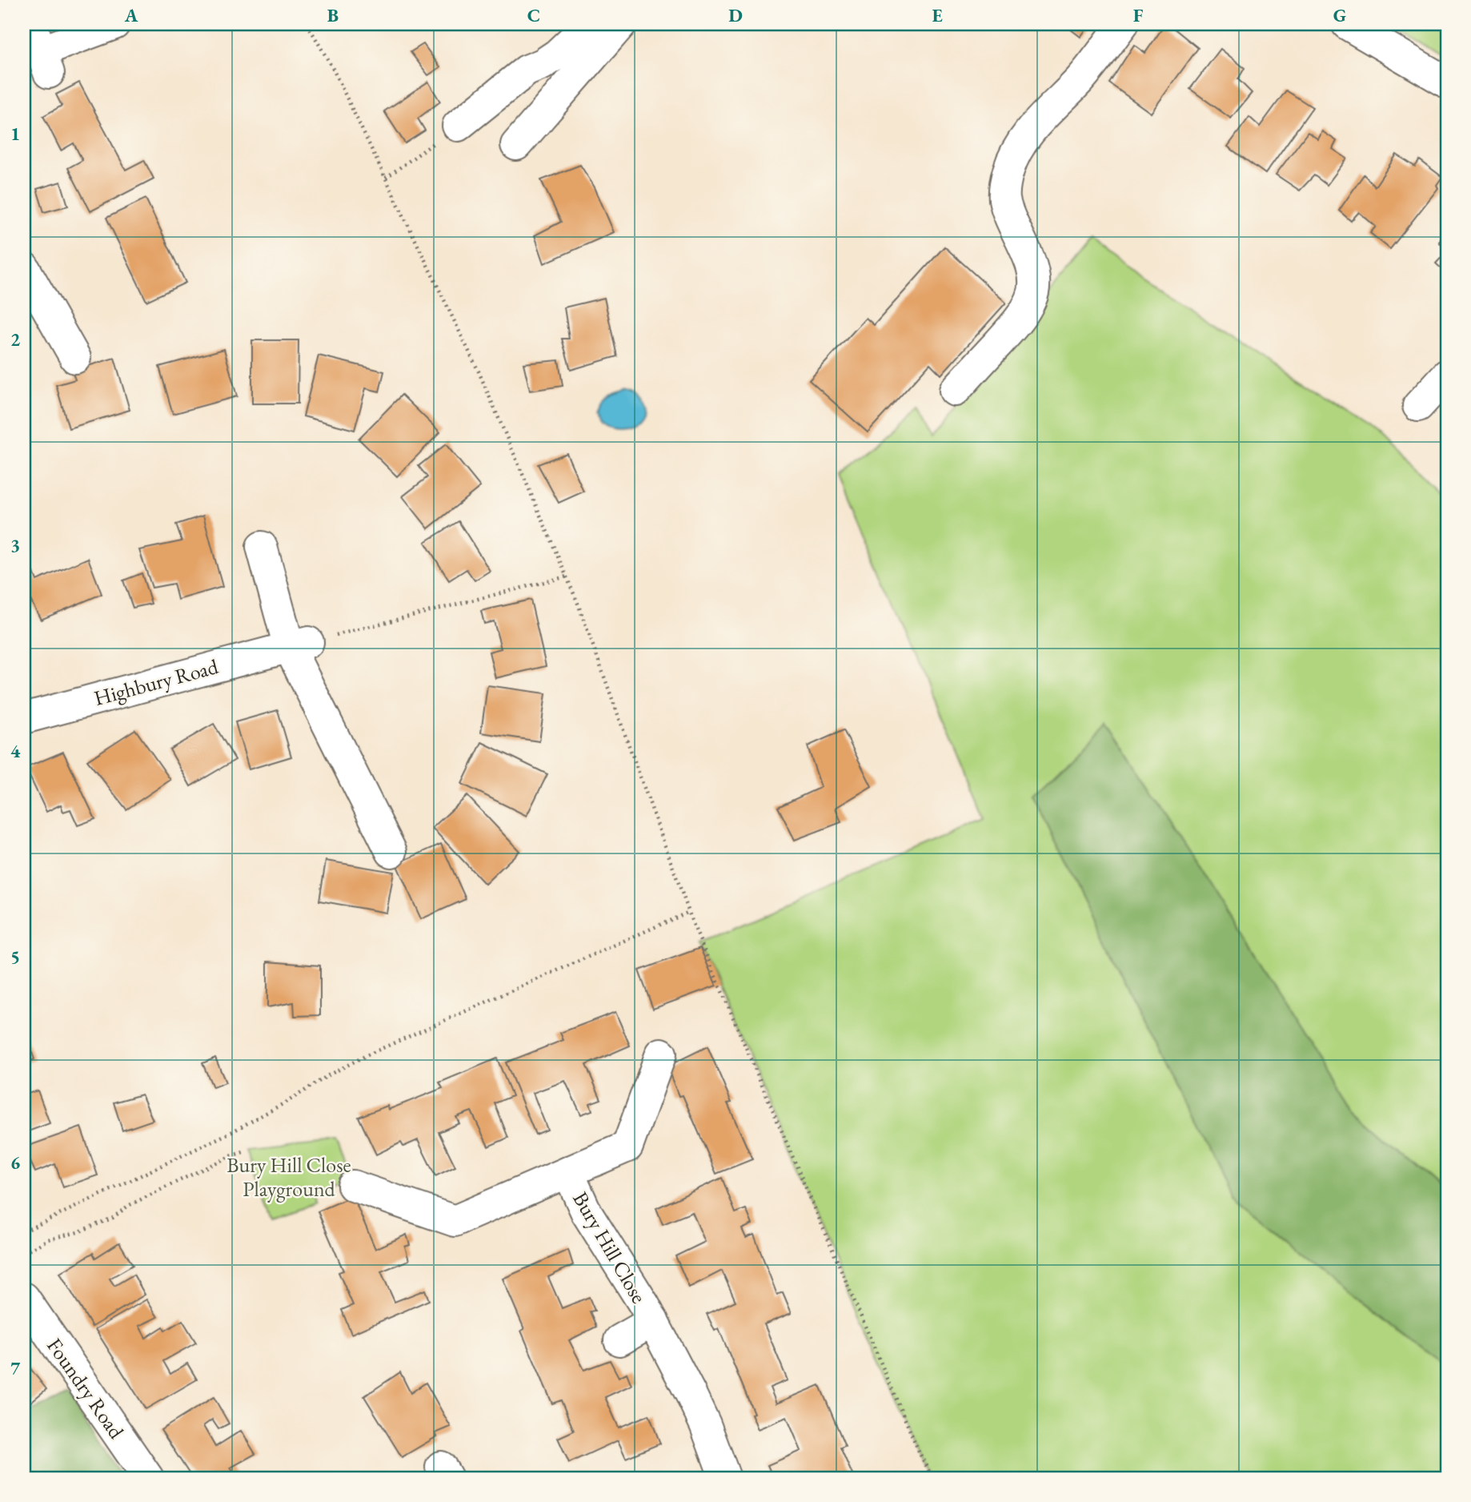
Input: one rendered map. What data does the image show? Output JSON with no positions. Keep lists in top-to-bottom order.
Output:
{
  "streets": {
    "street": ["Highbury Road", "Bury Hill Close", "Foundry Road"]
  },
  "parks": ["Bury Hill Close Playground"],
  "grid": {
    "columns": [
      "A",
      "B",
      "C",
      "D",
      "E",
      "F",
      "G"
    ],
    "rows": [
      "1",
      "2",
      "3",
      "4",
      "5",
      "6",
      "7"
    ]
  }
}
